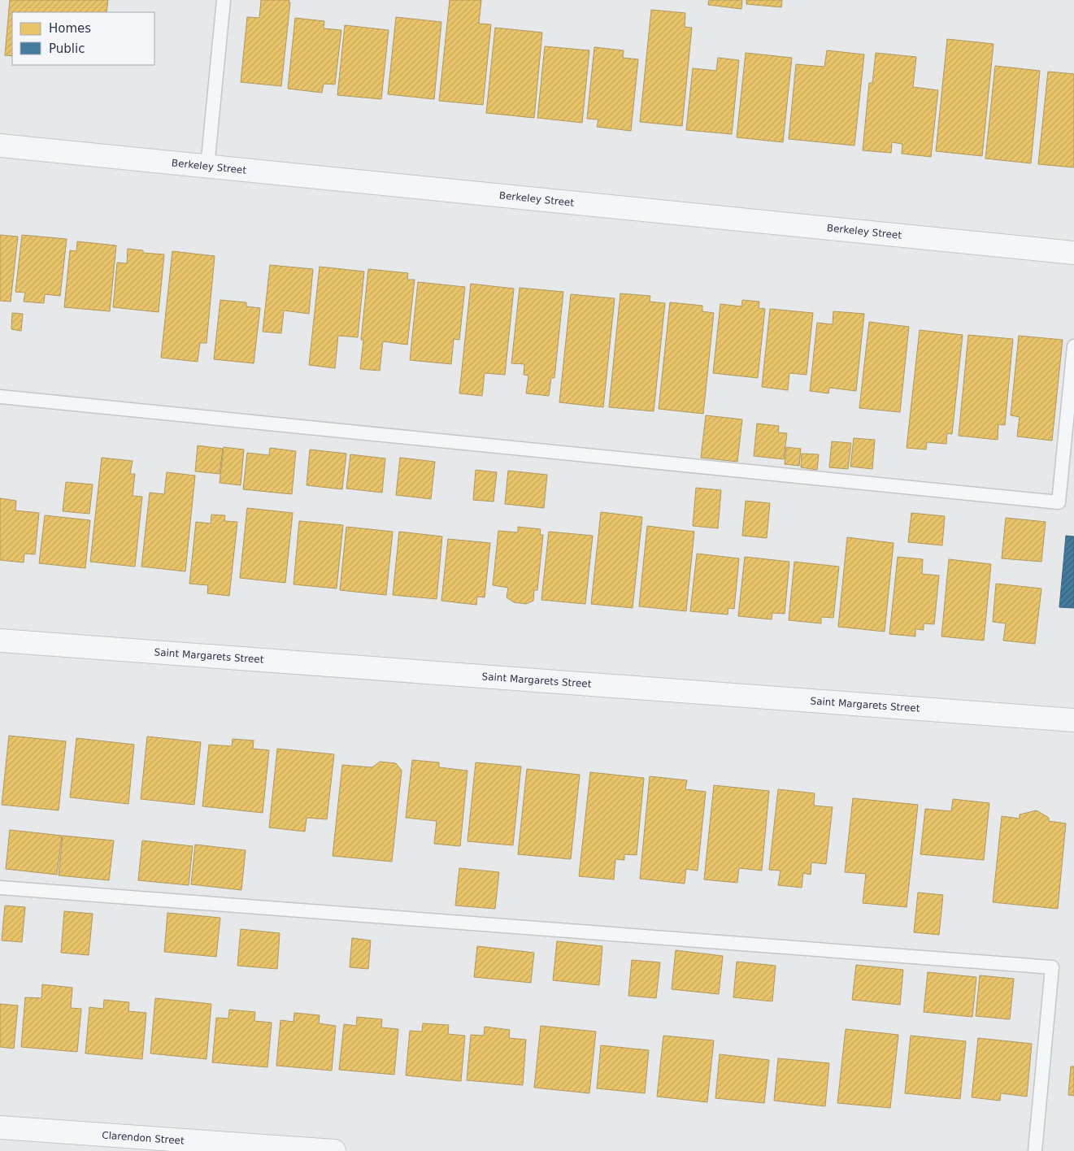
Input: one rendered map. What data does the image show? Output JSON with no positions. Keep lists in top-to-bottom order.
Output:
{
  "streets": {
    "street": ["Berkeley Street", "Saint Margarets Street", "Clarendon Street"]
  },
  "legend": ["Homes", "Public"]
}
